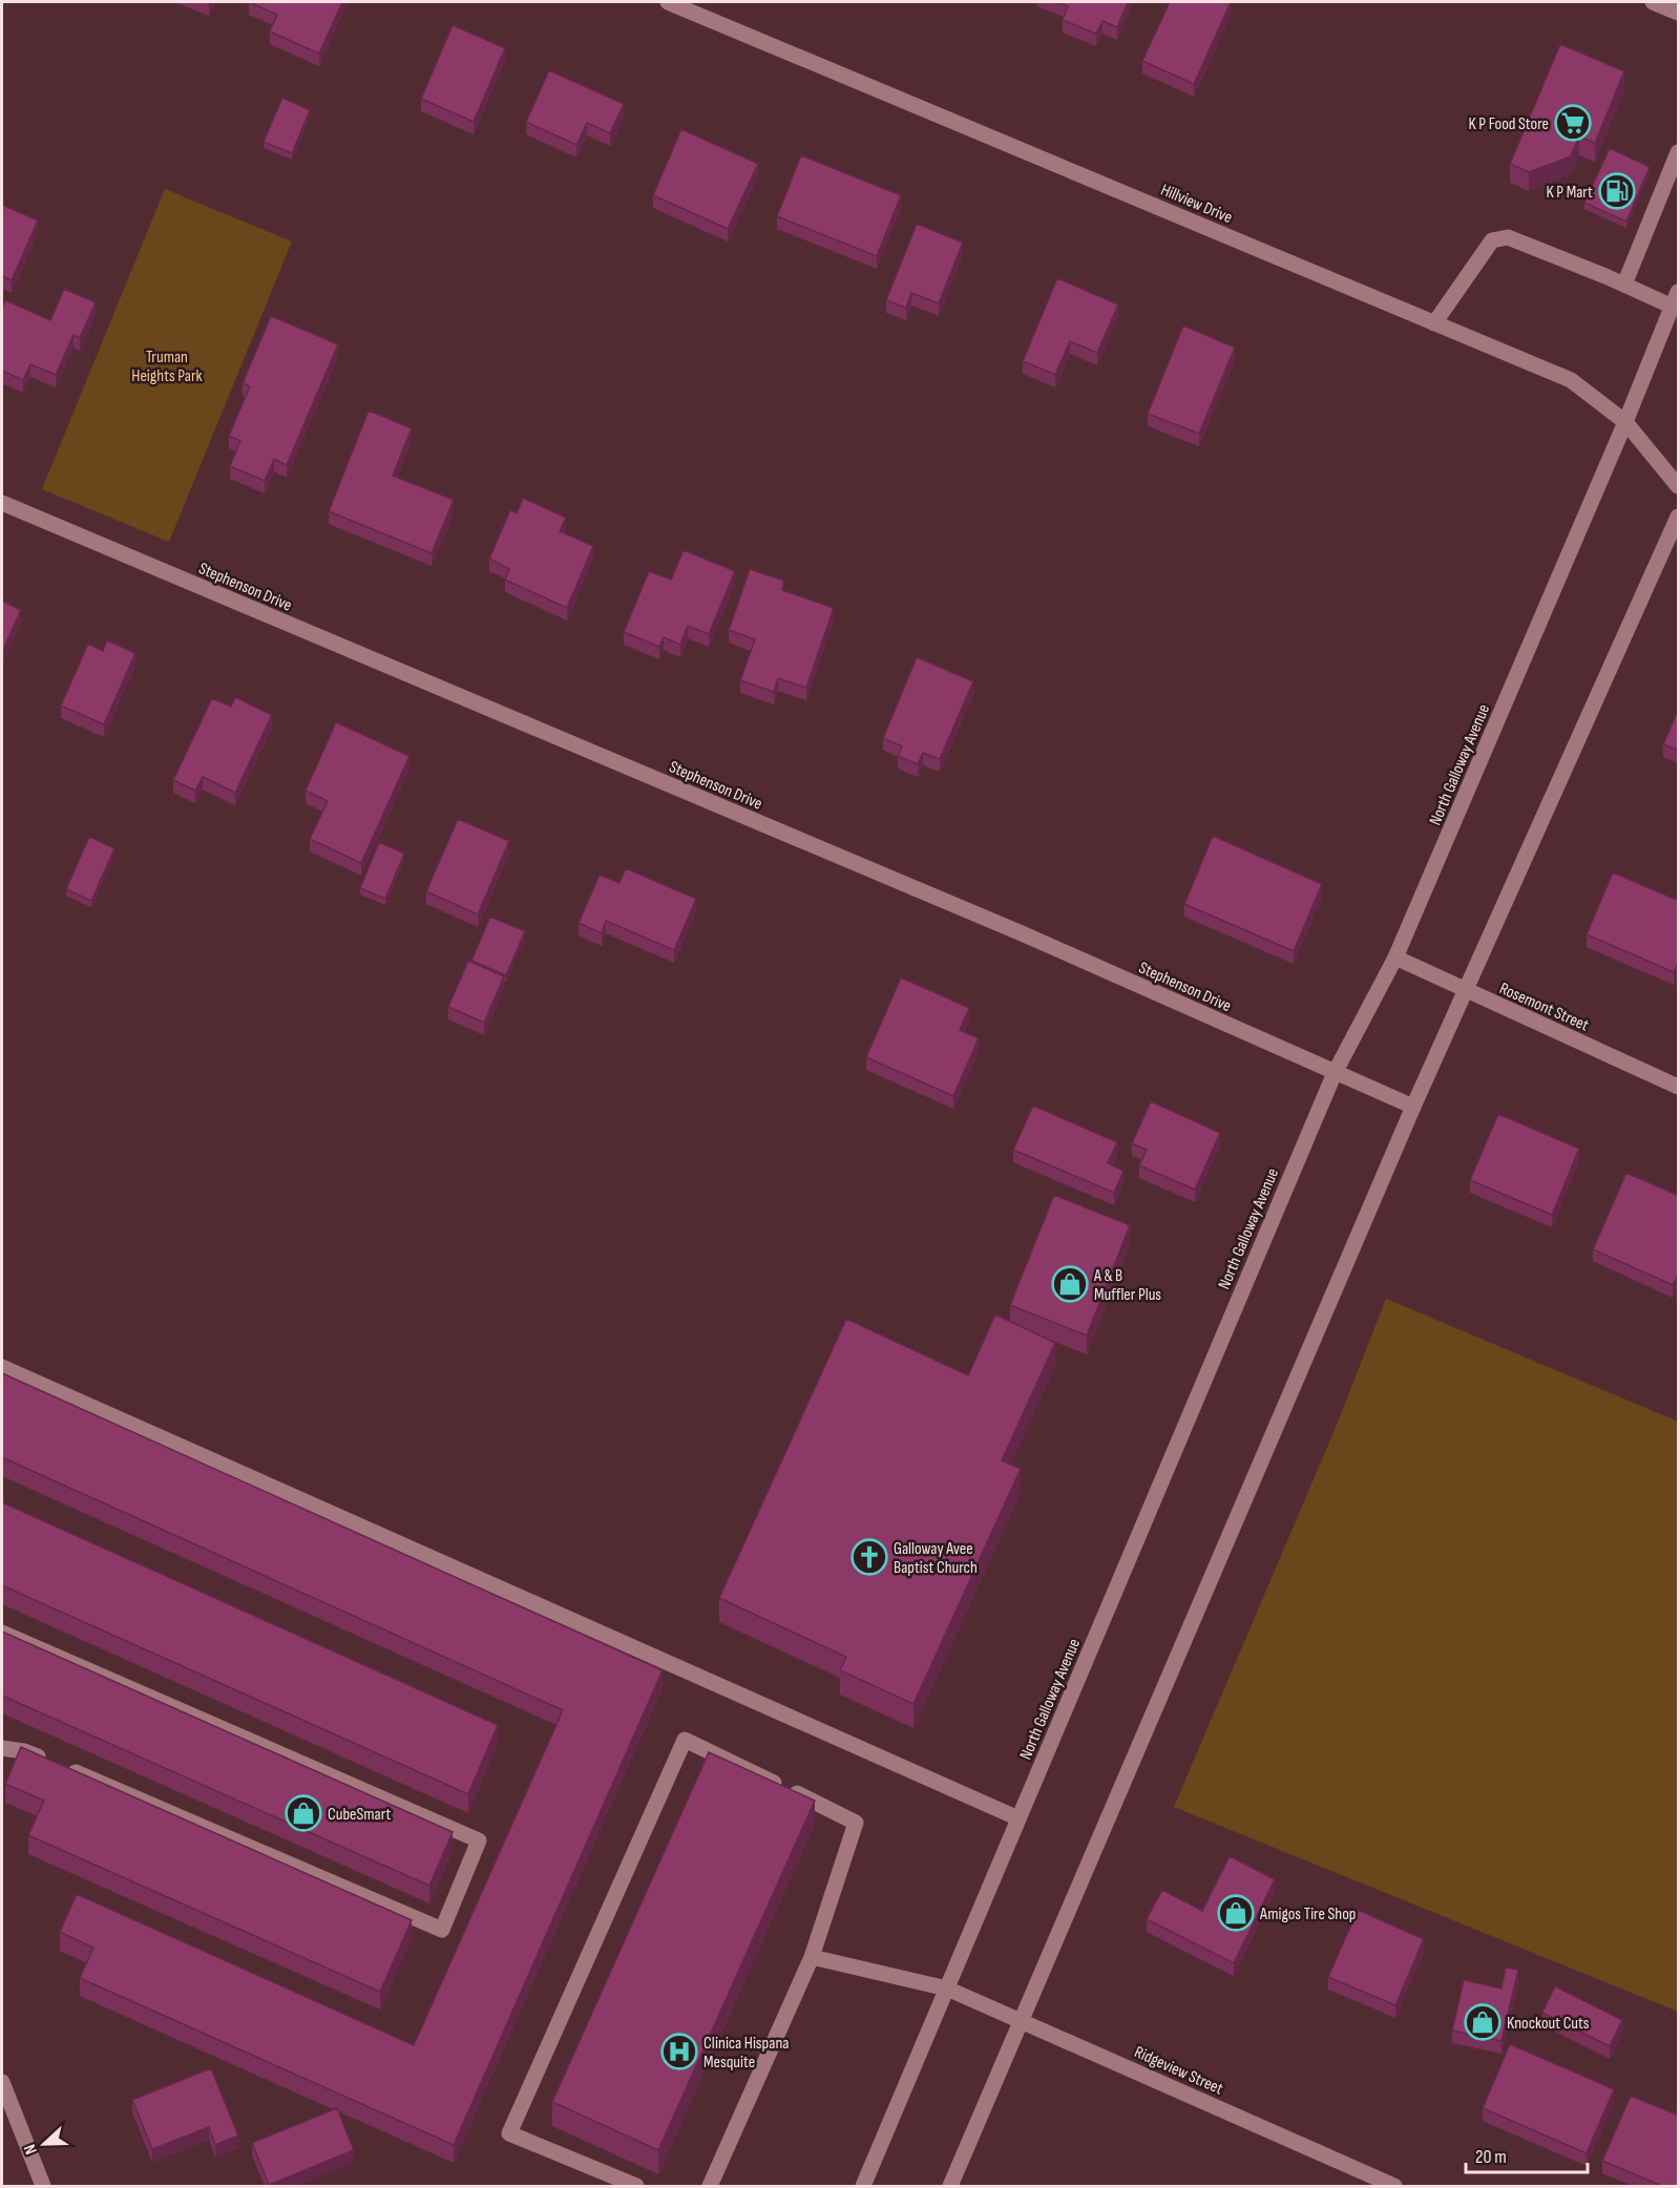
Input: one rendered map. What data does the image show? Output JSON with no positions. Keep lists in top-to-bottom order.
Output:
{
  "streets": {
    "main road": [
      "Hillview Drive",
      "Stephenson Drive",
      "North Galloway Avenue",
      "Rosemont Street",
      "Ridgeview Street"
    ]
  },
  "crossings": [
    ["Hillview Drive", "North Galloway Avenue"],
    ["Stephenson Drive", "North Galloway Avenue"],
    ["North Galloway Avenue", "Rosemont Street"],
    ["North Galloway Avenue", "Ridgeview Street"]
  ],
  "parks": ["Truman Heights Park"],
  "places": {
    "supermarket": ["K P Food Store"],
    "fuel station": ["K P Mart"],
    "shop": [
      "A & B Muffler Plus",
      "CubeSmart",
      "Amigos Tire Shop",
      "Knockout Cuts"
    ],
    "church": ["Galloway Avee Baptist Church"],
    "hospital": ["Clinica Hispana Mesquite"]
  },
  "scale_bar": "20 m",
  "north": "left"
}
